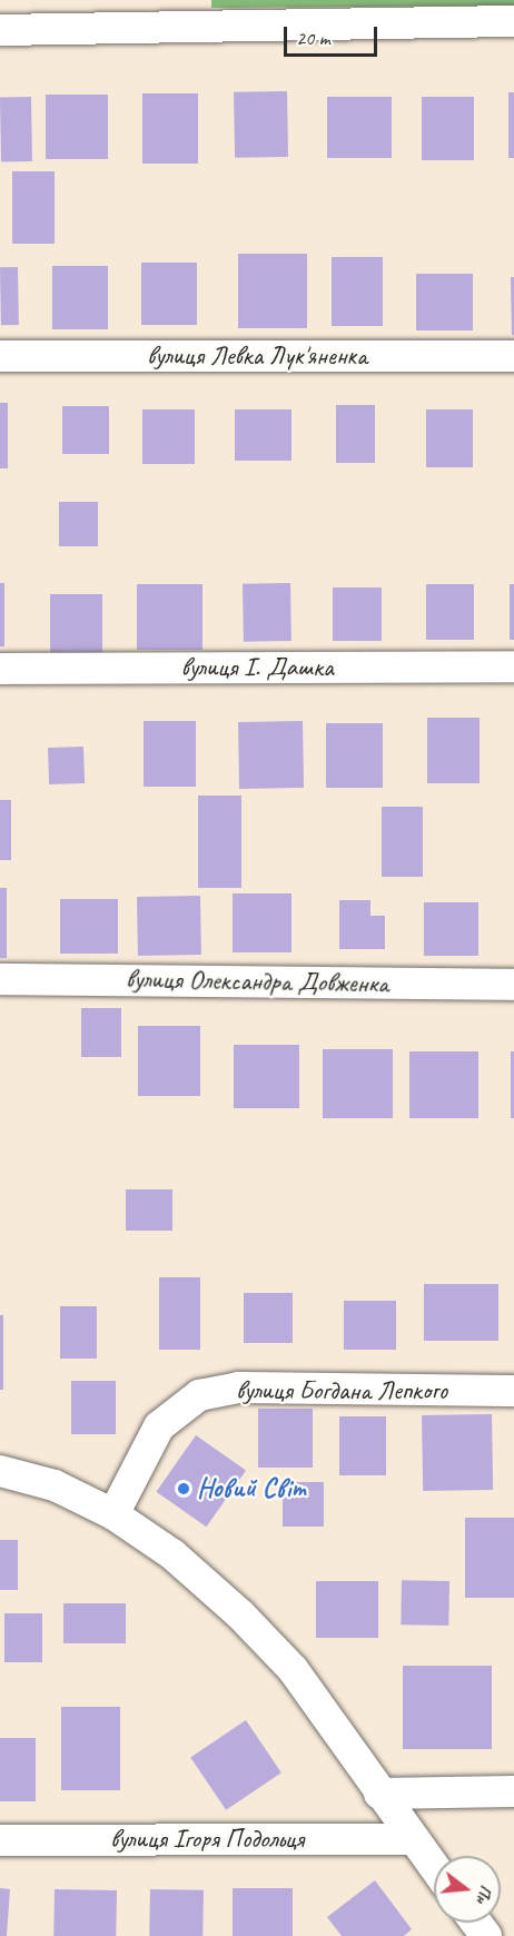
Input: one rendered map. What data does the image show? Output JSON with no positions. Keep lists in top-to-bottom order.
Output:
{
  "streets": {
    "street": [
      "вулиця Левка Лук'яненка",
      "вулиця І. Дашка",
      "вулиця Олександра Довженка",
      "вулиця Богдана Лепкого",
      "вулиця Ігоря Подольця"
    ]
  },
  "places": ["Новий Світ"],
  "scale_bar": "20 m",
  "north": "right"
}
